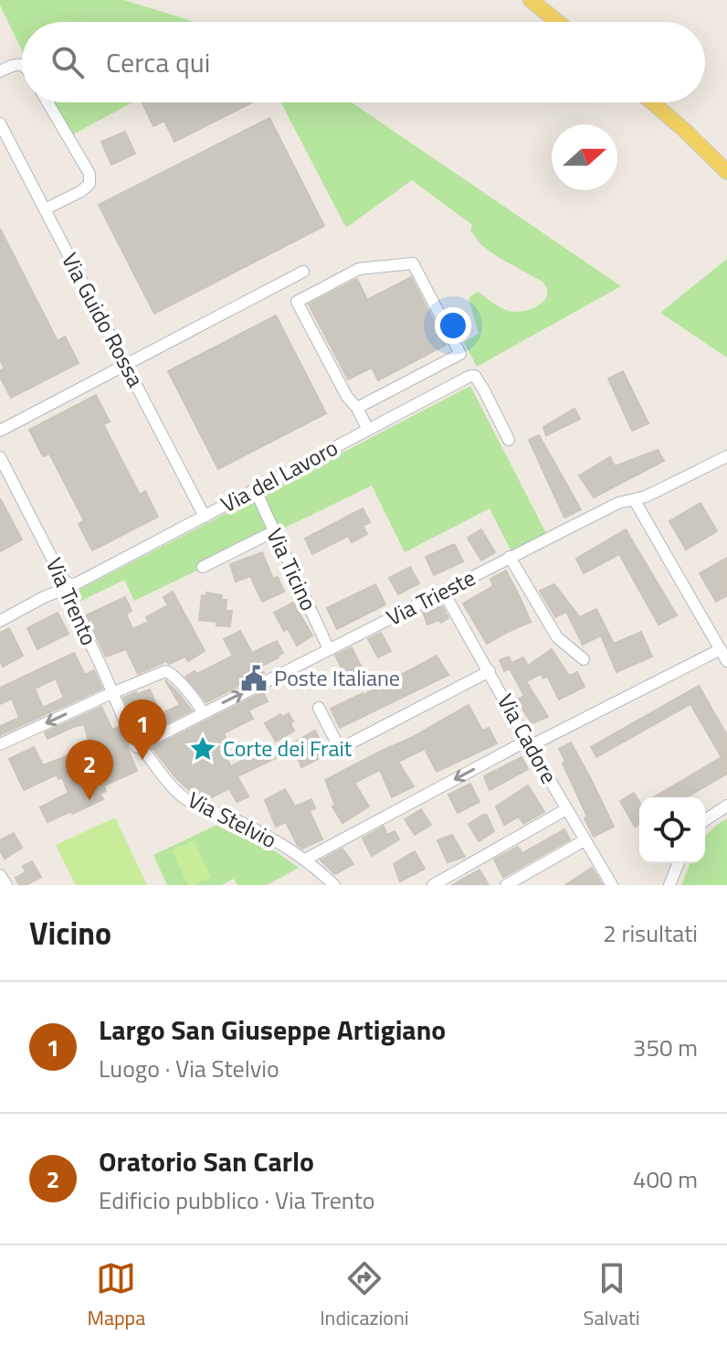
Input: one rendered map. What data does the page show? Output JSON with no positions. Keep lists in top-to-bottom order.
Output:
{
  "streets": {
    "street": [
      "Via Guido Rossa",
      "Via del Lavoro",
      "Via Ticino",
      "Via Trieste",
      "Via Trento",
      "Via Cadore",
      "Via Stelvio"
    ]
  },
  "crossings": [
    ["Via Guido Rossa", "Via del Lavoro"],
    ["Via del Lavoro", "Via Ticino"],
    ["Via del Lavoro", "Via Trento"],
    ["Via Ticino", "Via Trieste"],
    ["Via Trieste", "Via Trento"],
    ["Via Trieste", "Via Cadore"],
    ["Via Trieste", "Via Stelvio"],
    ["Via Trento", "Via Stelvio"]
  ],
  "places": {
    "public building": ["Poste Italiane"],
    "place": ["Corte dei Frait"]
  },
  "north": "right",
  "page": {
    "search": "Cerca qui",
    "pins": ["1", "2"],
    "heading": ["Vicino", "2 risultati"],
    "list": [
      {
        "mark": "1",
        "name": "Largo San Giuseppe Artigiano",
        "note": "Luogo · Via Stelvio",
        "value": "350 m"
      },
      {
        "mark": "2",
        "name": "Oratorio San Carlo",
        "note": "Edificio pubblico · Via Trento",
        "value": "400 m"
      }
    ],
    "nav": ["Mappa", "Indicazioni", "Salvati"]
  }
}
